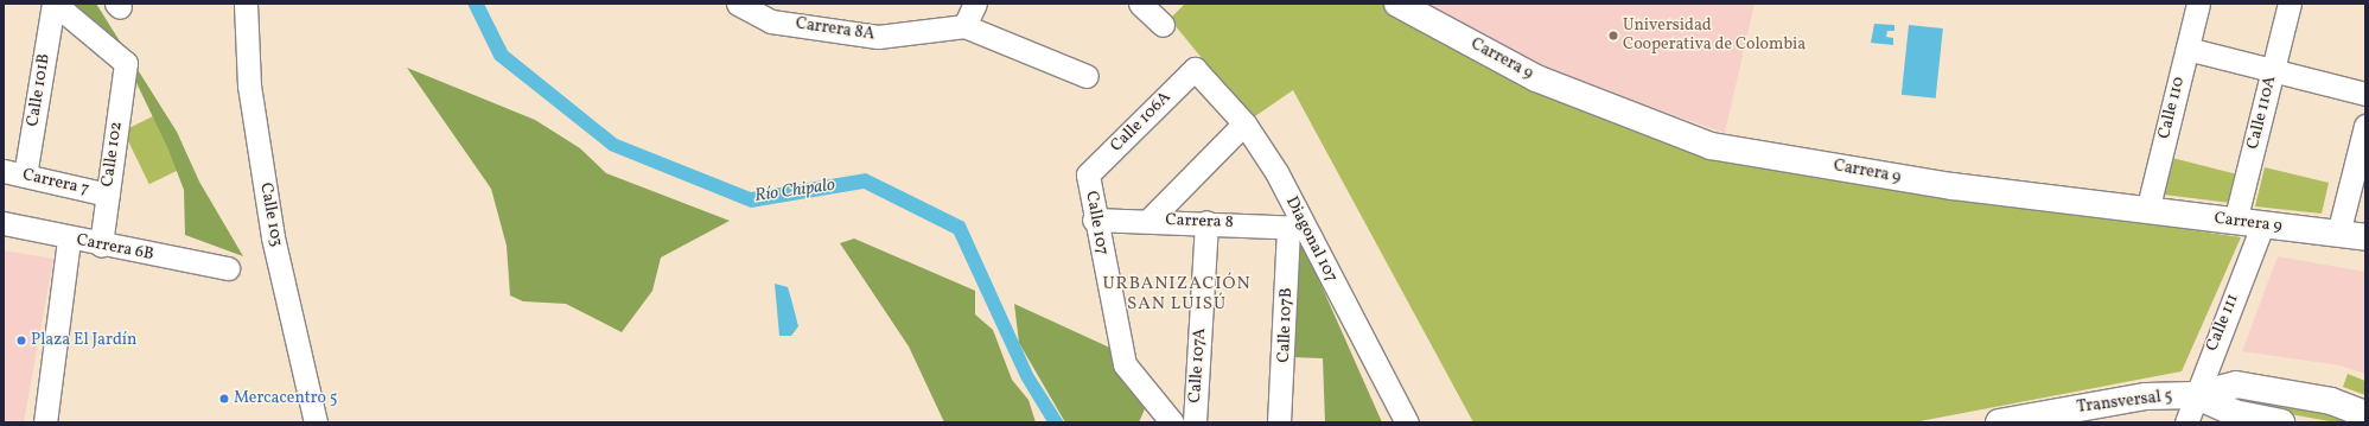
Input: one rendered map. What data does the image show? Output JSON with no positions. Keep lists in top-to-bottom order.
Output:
{
  "streets": {
    "main road": ["Carrera 9", "Transversal 5"],
    "street": [
      "Carrera 8A",
      "Calle 101B",
      "Calle 110",
      "Calle 110A",
      "Calle 106A",
      "Calle 102",
      "Carrera 7",
      "Calle 103",
      "Carrera 8",
      "Calle 107",
      "Diagonal 107",
      "Carrera 6B",
      "Calle 111",
      "Calle 107B",
      "Calle 107A"
    ]
  },
  "crossings": [
    ["Carrera 9", "Calle 110"],
    ["Carrera 9", "Calle 110A"],
    ["Carrera 9", "Calle 111"],
    ["Calle 101B", "Calle 102"],
    ["Calle 101B", "Carrera 7"],
    ["Calle 106A", "Calle 107"],
    ["Calle 106A", "Diagonal 107"],
    ["Calle 102", "Carrera 7"],
    ["Calle 102", "Carrera 6B"],
    ["Carrera 8", "Calle 107"],
    ["Carrera 8", "Diagonal 107"],
    ["Carrera 8", "Calle 107B"],
    ["Carrera 8", "Calle 107A"],
    ["Diagonal 107", "Calle 107B"],
    ["Calle 111", "Transversal 5"]
  ],
  "districts": ["URBANIZACIÓN SAN LUISÚ"],
  "water": ["Río Chipalo"],
  "places": ["Universidad Cooperativa de Colombia", "Plaza El Jardín", "Mercacentro 5"]
}
